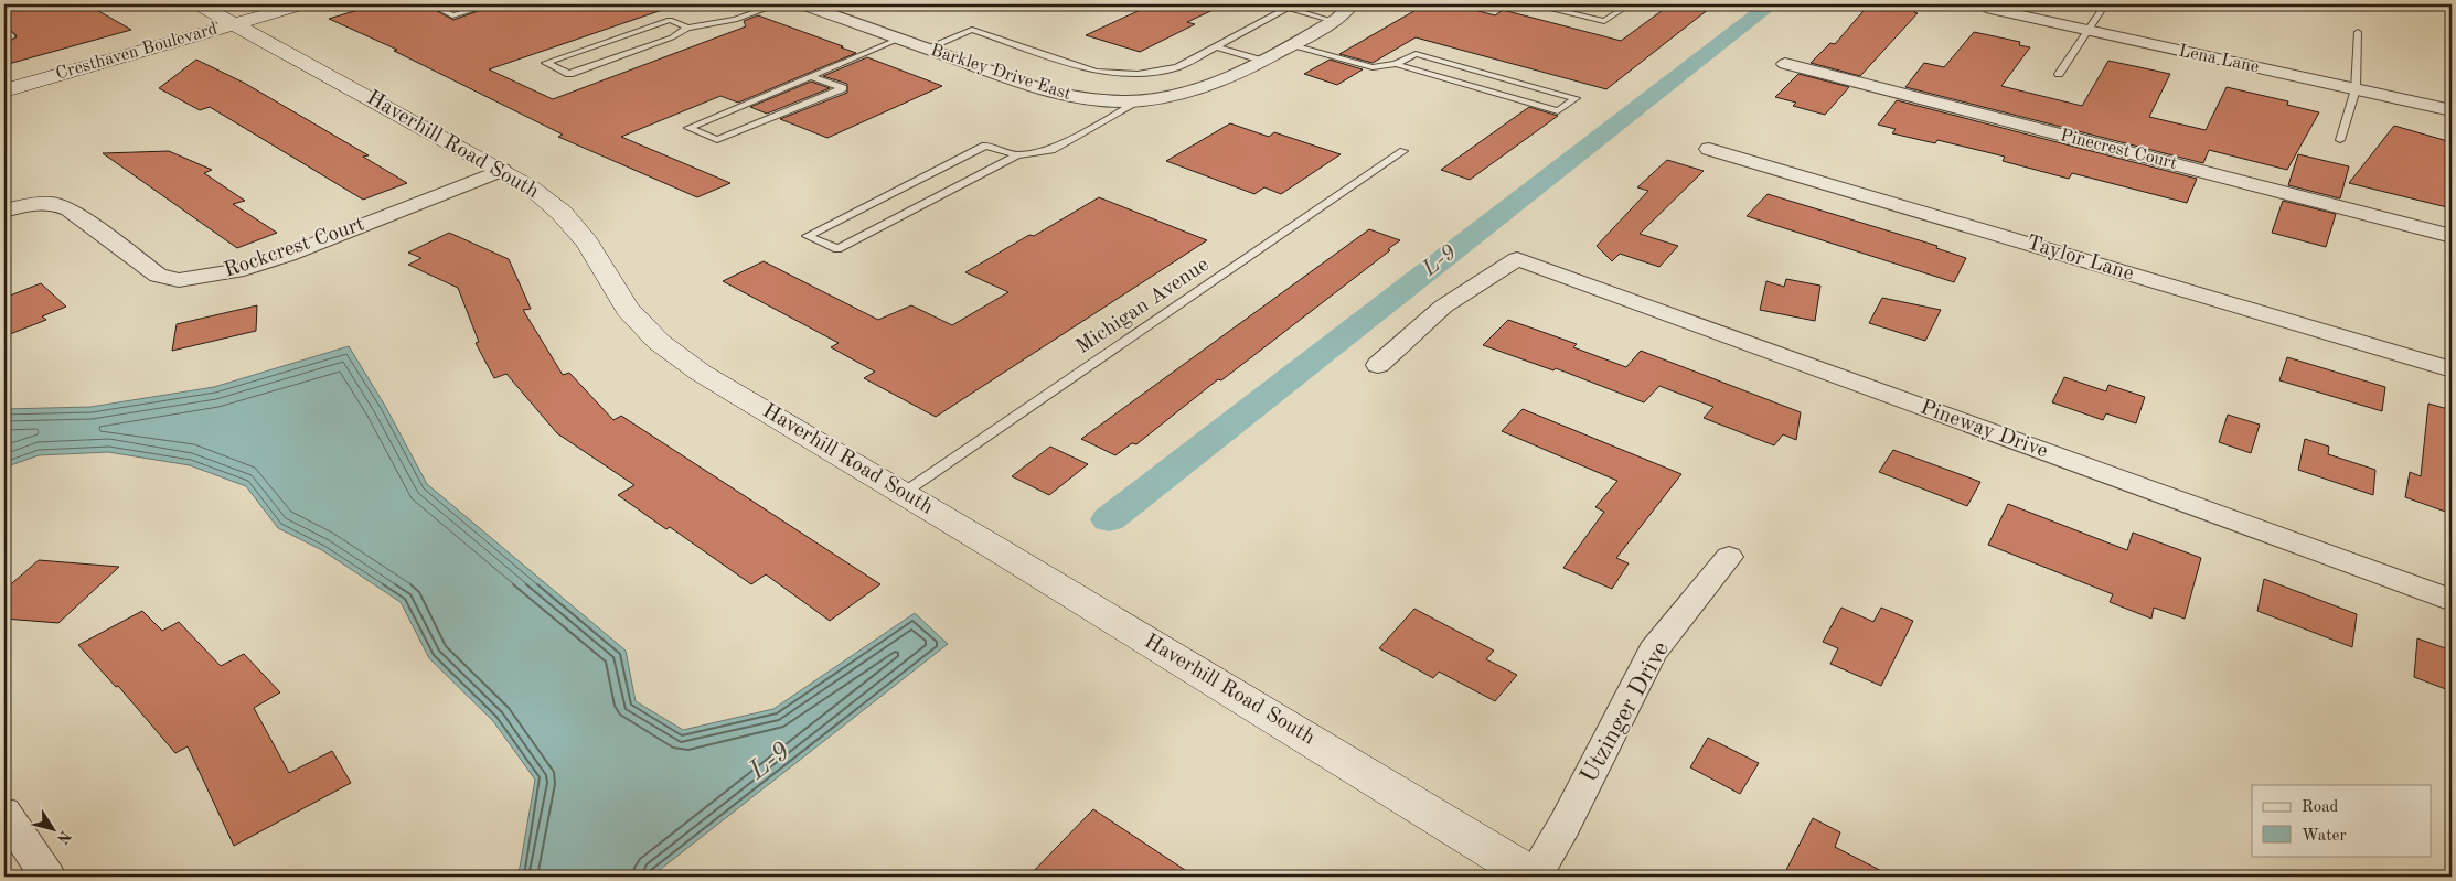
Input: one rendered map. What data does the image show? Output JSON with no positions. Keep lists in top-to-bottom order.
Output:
{
  "streets": {
    "street": [
      "Cresthaven Boulevard",
      "Lena Lane",
      "Barkley Drive East",
      "Haverhill Road South",
      "Pinecrest Court",
      "Rockcrest Court",
      "Taylor Lane",
      "Pineway Drive",
      "Utzinger Drive"
    ],
    "lane": ["Michigan Avenue"]
  },
  "crossings": [
    ["Cresthaven Boulevard", "Haverhill Road South"],
    ["Haverhill Road South", "Rockcrest Court"],
    ["Haverhill Road South", "Michigan Avenue"],
    ["Haverhill Road South", "Utzinger Drive"]
  ],
  "water": ["L-9"],
  "legend": ["Road", "Water"],
  "north": "bottom right"
}
